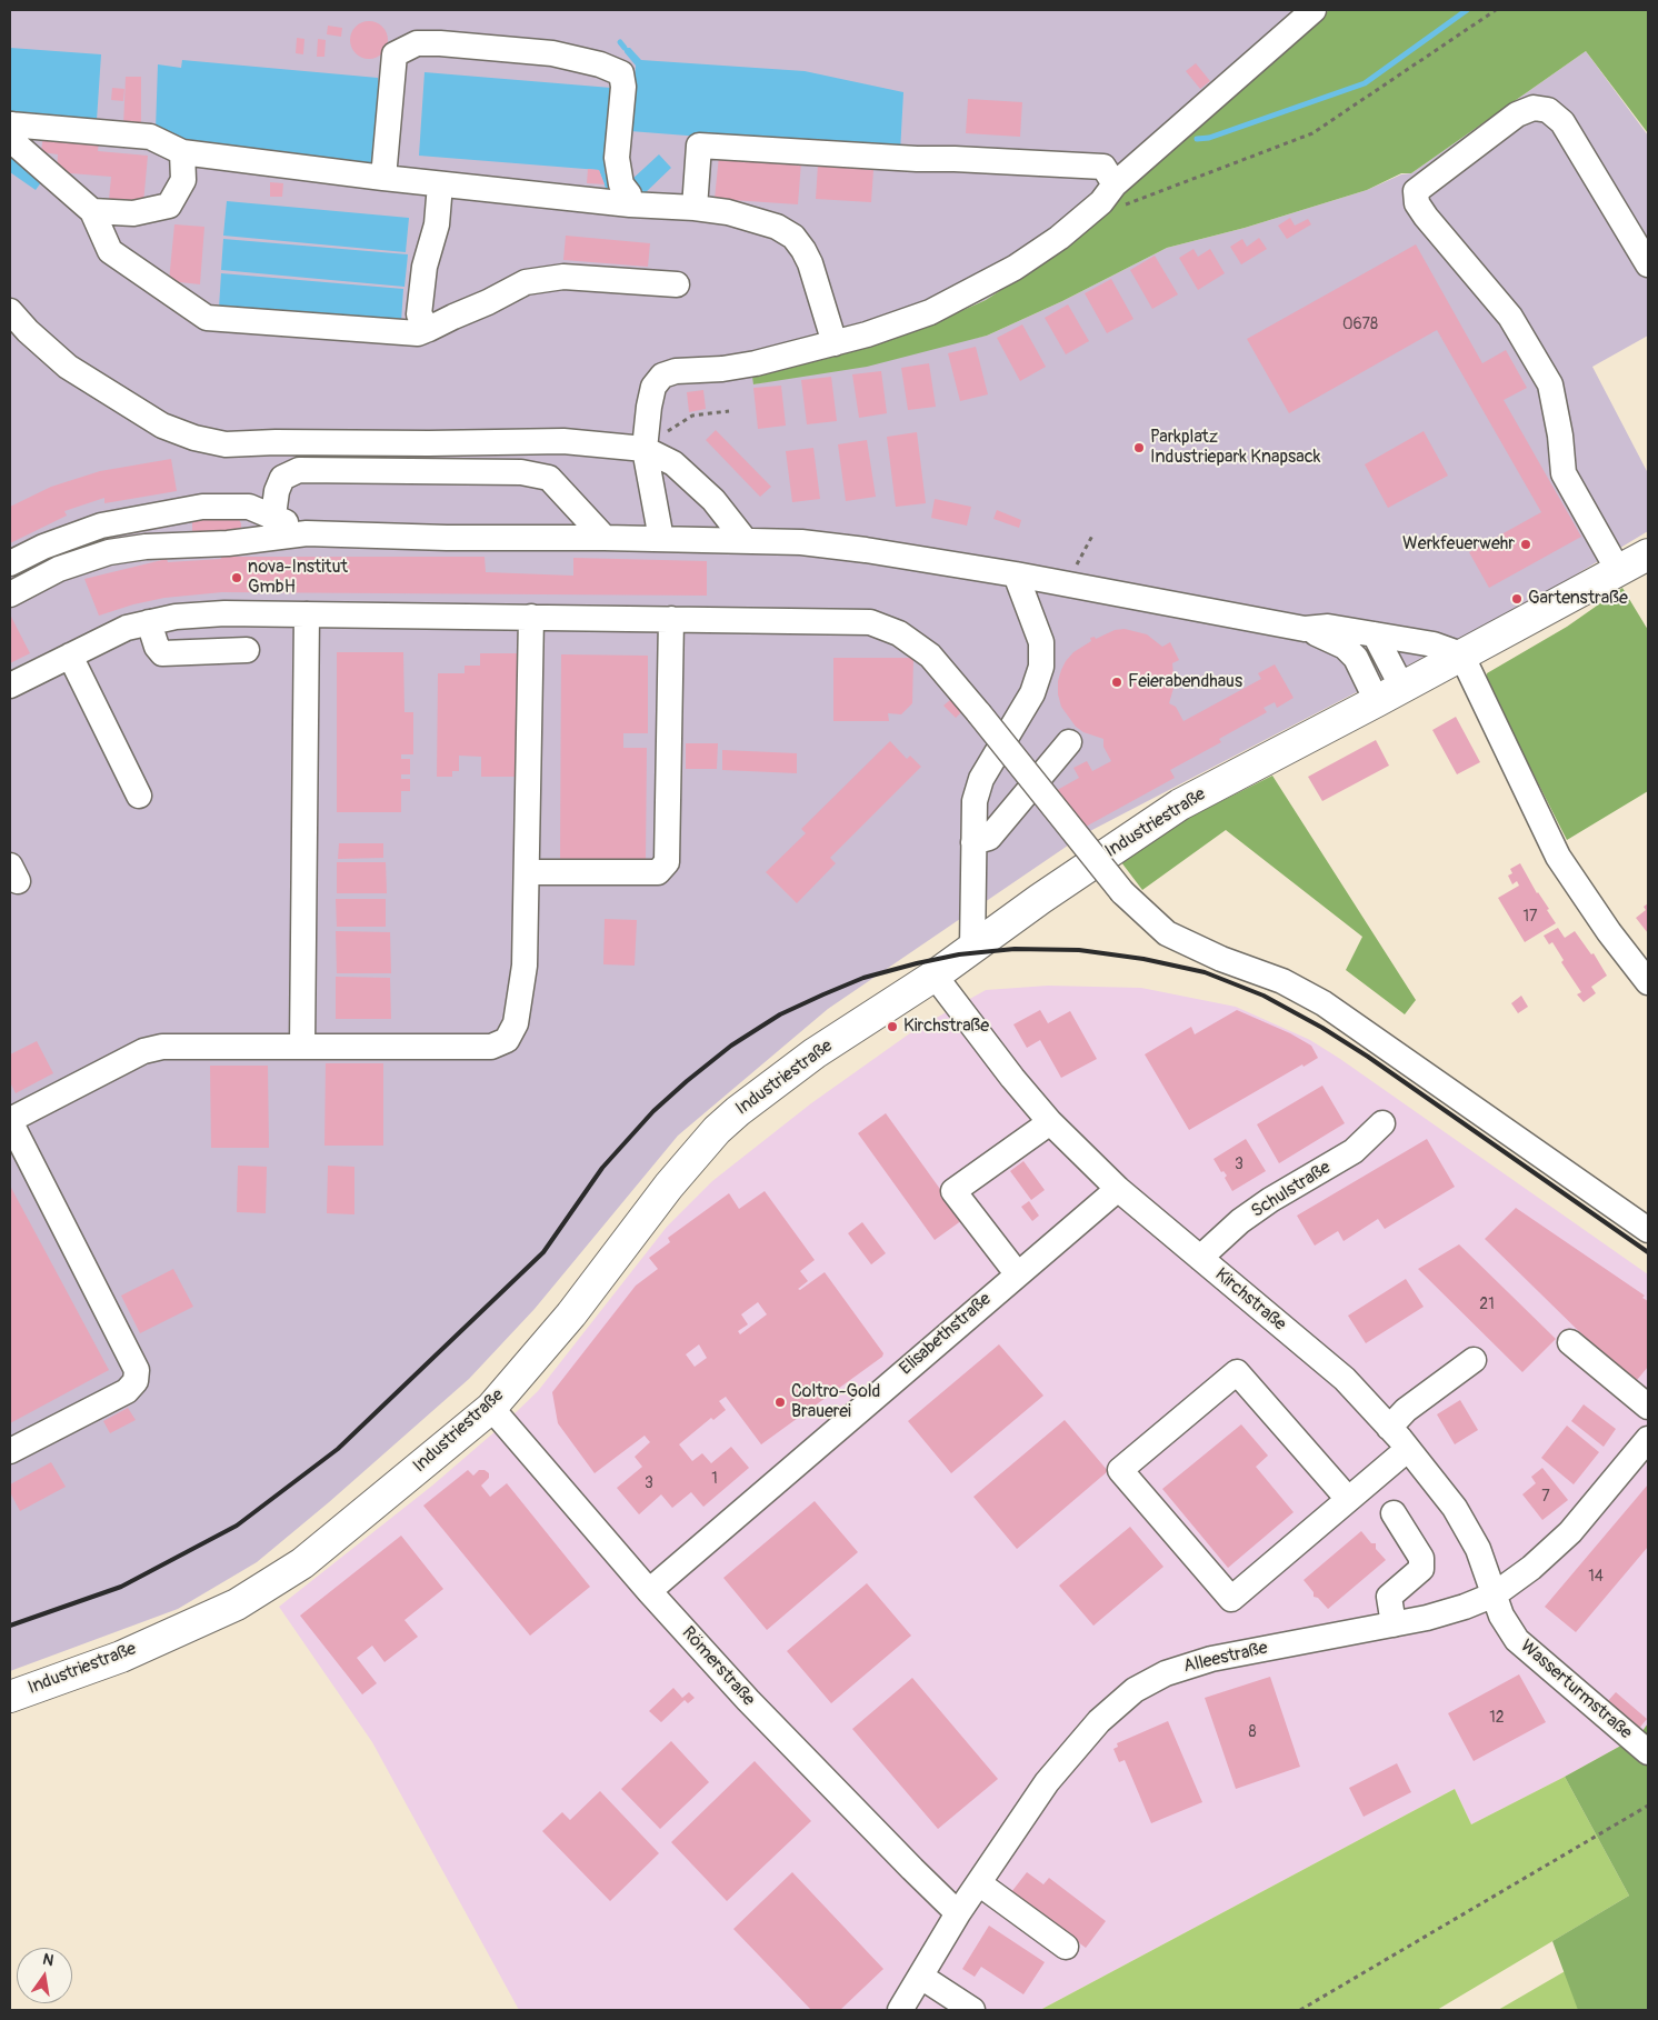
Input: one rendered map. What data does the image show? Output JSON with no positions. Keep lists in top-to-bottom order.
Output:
{
  "streets": {
    "main road": ["Industriestraße"],
    "street": [
      "Schulstraße",
      "Kirchstraße",
      "Elisabethstraße",
      "Alleestraße",
      "Römerstraße",
      "Wasserturmstraße"
    ]
  },
  "crossings": [
    ["Industriestraße", "Kirchstraße"],
    ["Industriestraße", "Römerstraße"],
    ["Schulstraße", "Kirchstraße"],
    ["Kirchstraße", "Elisabethstraße"],
    ["Kirchstraße", "Alleestraße"],
    ["Kirchstraße", "Wasserturmstraße"],
    ["Elisabethstraße", "Römerstraße"],
    ["Alleestraße", "Römerstraße"],
    ["Alleestraße", "Wasserturmstraße"]
  ],
  "places": [
    "Parkplatz Industriepark Knapsack",
    "Werkfeuerwehr",
    "nova-Institut GmbH",
    "Gartenstraße",
    "Feierabendhaus",
    "Kirchstraße",
    "Coltro-Gold Brauerei"
  ],
  "house_numbers": [
    "0678",
    "17",
    "3",
    "21",
    "1",
    "3",
    "7",
    "14",
    "12",
    "8"
  ],
  "north": "top"
}
